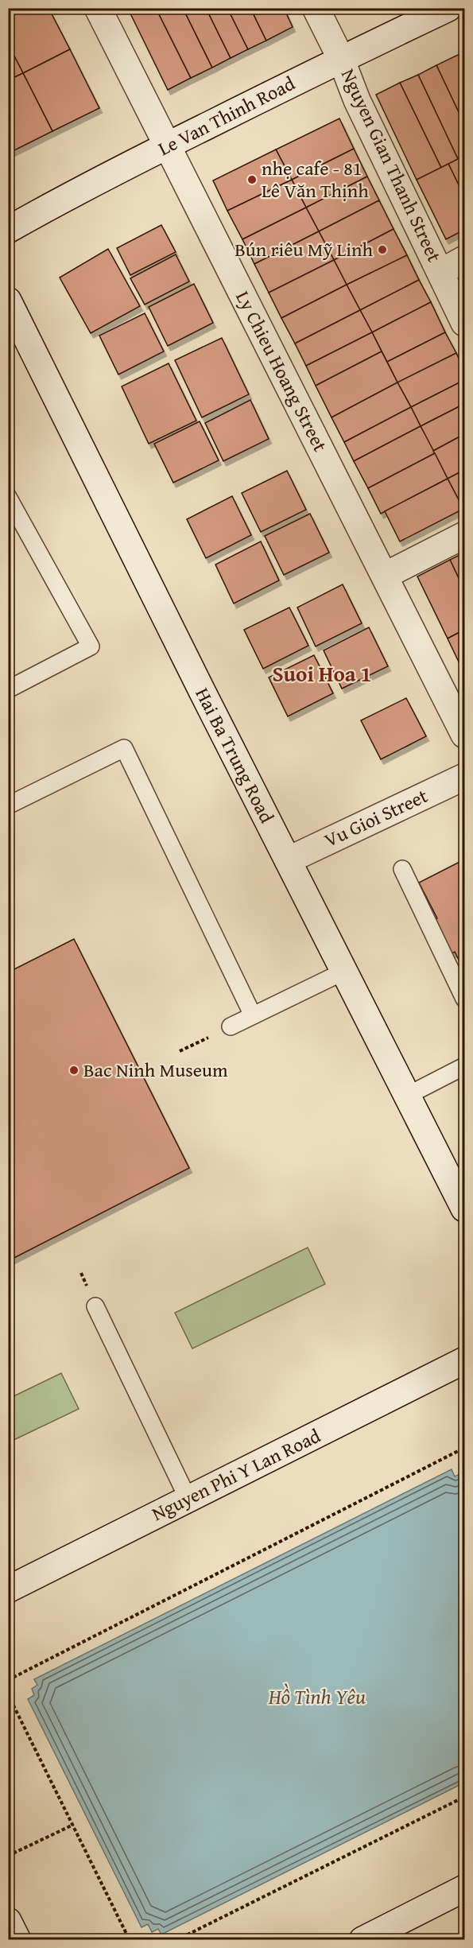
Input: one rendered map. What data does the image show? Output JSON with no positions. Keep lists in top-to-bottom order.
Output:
{
  "streets": {
    "street": [
      "Le Van Thinh Road",
      "Nguyen Gian Thanh Street",
      "Ly Chieu Hoang Street",
      "Hai Ba Trung Road",
      "Vu Gioi Street",
      "Nguyen Phi Y Lan Road"
    ]
  },
  "crossings": [
    ["Le Van Thinh Road", "Nguyen Gian Thanh Street"],
    ["Le Van Thinh Road", "Ly Chieu Hoang Street"],
    ["Hai Ba Trung Road", "Vu Gioi Street"]
  ],
  "districts": ["Suoi Hoa 1"],
  "water": ["Hồ Tình Yêu"],
  "places": ["nhẹ cafe - 81 Lê Văn Thịnh", "Bún riêu Mỹ Linh", "Bac Ninh Museum"]
}
